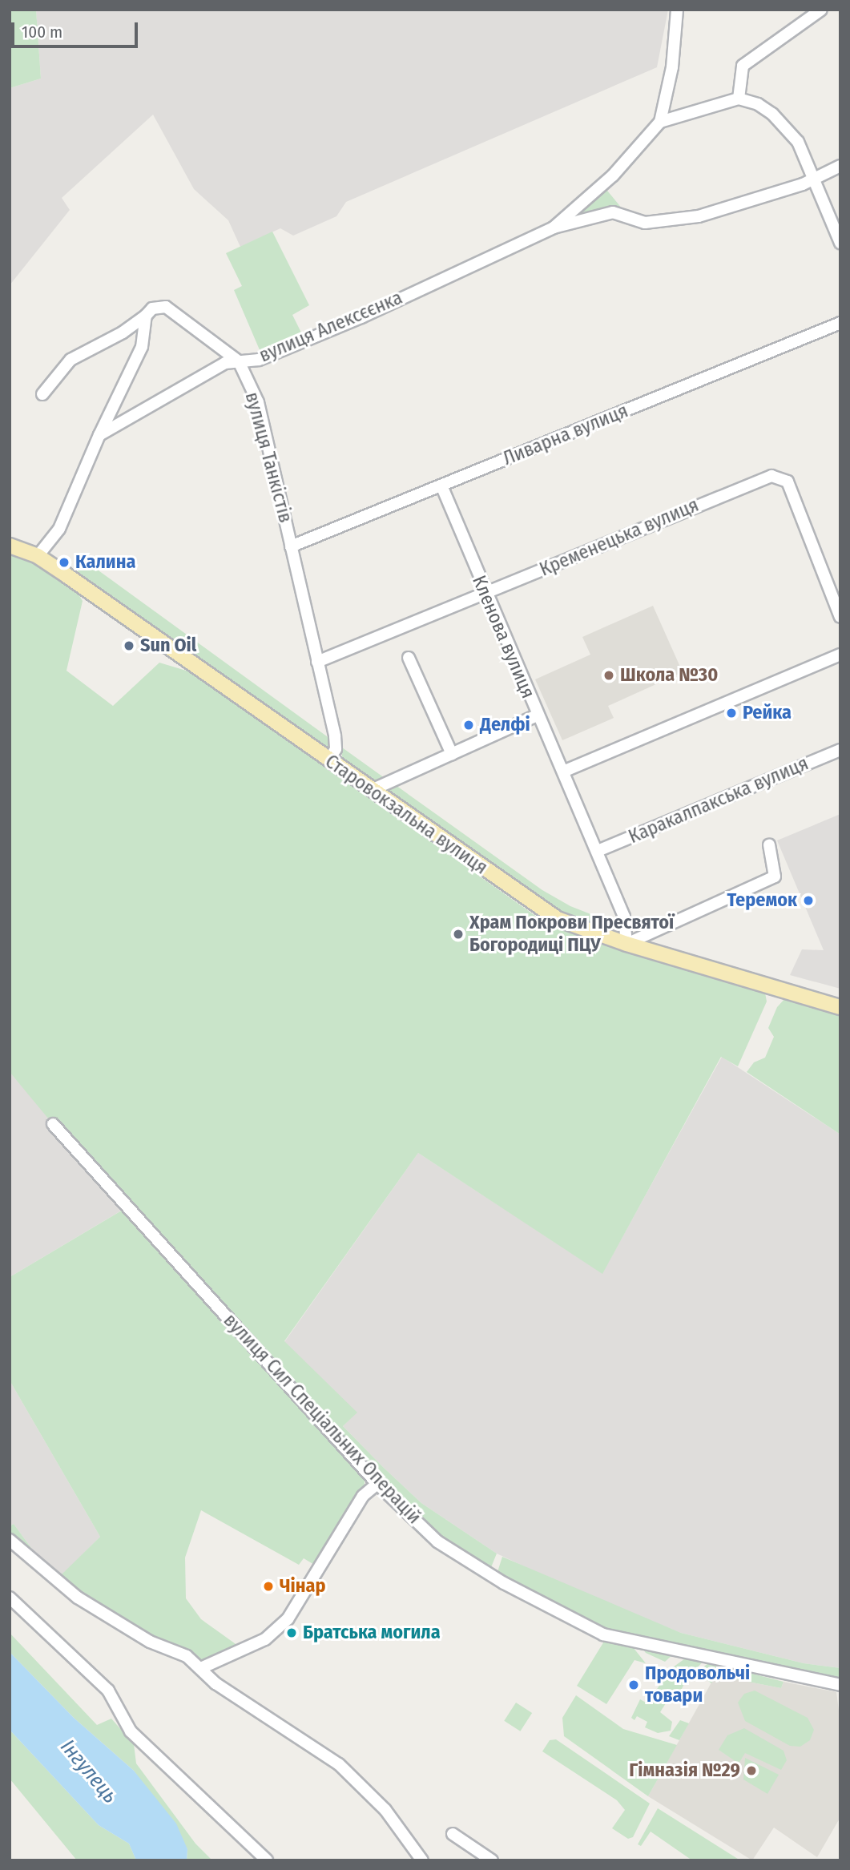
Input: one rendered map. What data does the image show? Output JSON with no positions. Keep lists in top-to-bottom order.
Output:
{
  "streets": {
    "main road": ["Старовокзальна вулиця"],
    "street": [
      "вулиця Алексєєнка",
      "Ливарна вулиця",
      "вулиця Танкістів",
      "Кременецька вулиця",
      "Кленова вулиця",
      "Каракалпакська вулиця",
      "вулиця Сил Спеціальних Операцій"
    ]
  },
  "crossings": [
    ["вулиця Алексєєнка", "вулиця Танкістів"],
    ["Ливарна вулиця", "вулиця Танкістів"],
    ["Ливарна вулиця", "Кленова вулиця"],
    ["вулиця Танкістів", "Кременецька вулиця"],
    ["вулиця Танкістів", "Старовокзальна вулиця"],
    ["Кременецька вулиця", "Кленова вулиця"],
    ["Кленова вулиця", "Каракалпакська вулиця"],
    ["Кленова вулиця", "Старовокзальна вулиця"]
  ],
  "water": ["Інгулець"],
  "places": [
    "Калина",
    "Sun Oil",
    "Школа №30",
    "Рейка",
    "Делфі",
    "Теремок",
    "Храм Покрови Пресвятої Богородиці ПЦУ",
    "Чінар",
    "Братська могила",
    "Продовольчі товари",
    "Гімназія №29"
  ],
  "scale_bar": "100 m"
}
